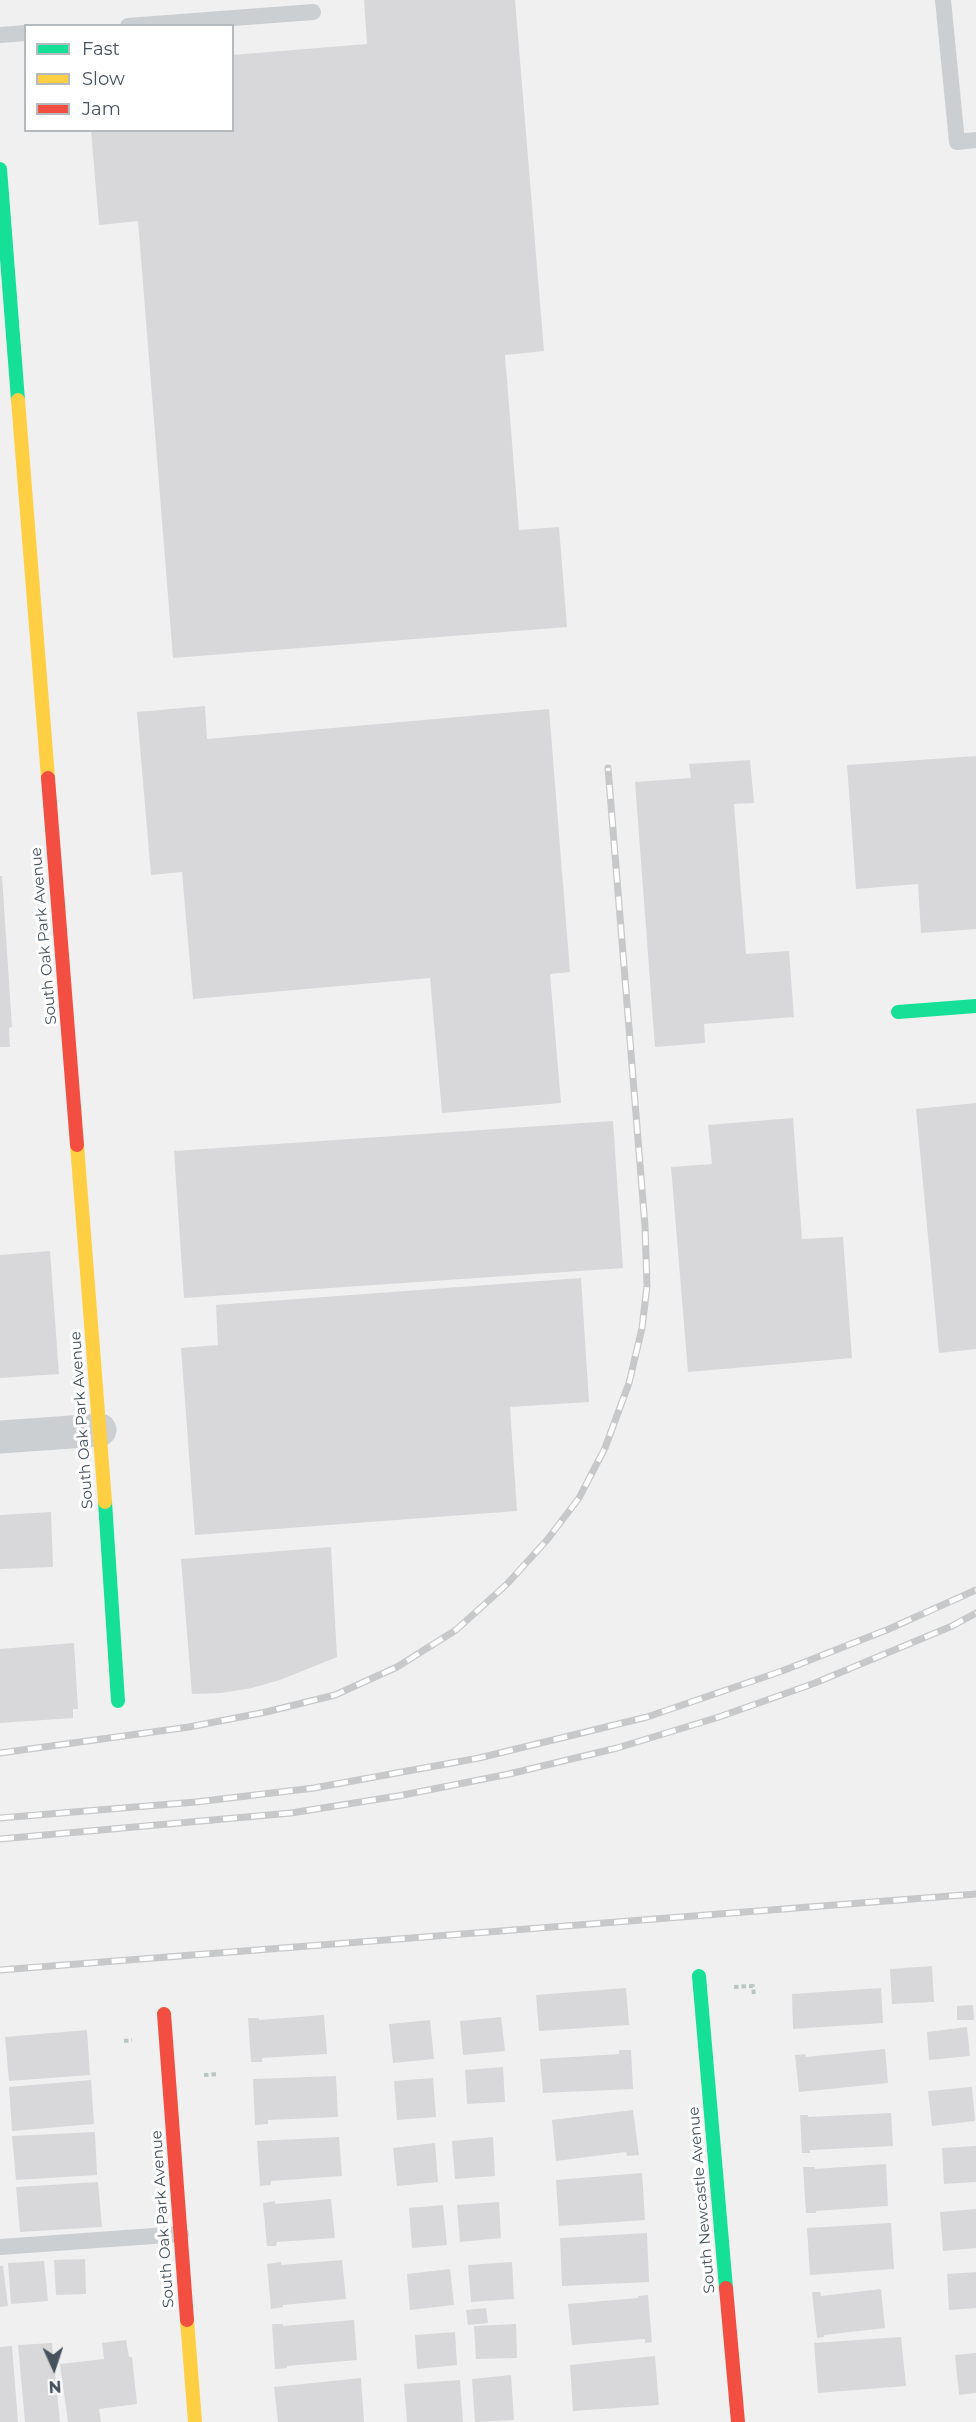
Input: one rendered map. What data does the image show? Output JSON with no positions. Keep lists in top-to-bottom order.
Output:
{
  "streets": {
    "street": ["South Oak Park Avenue", "South Newcastle Avenue"]
  },
  "legend": ["Fast", "Slow", "Jam"],
  "north": "bottom"
}
